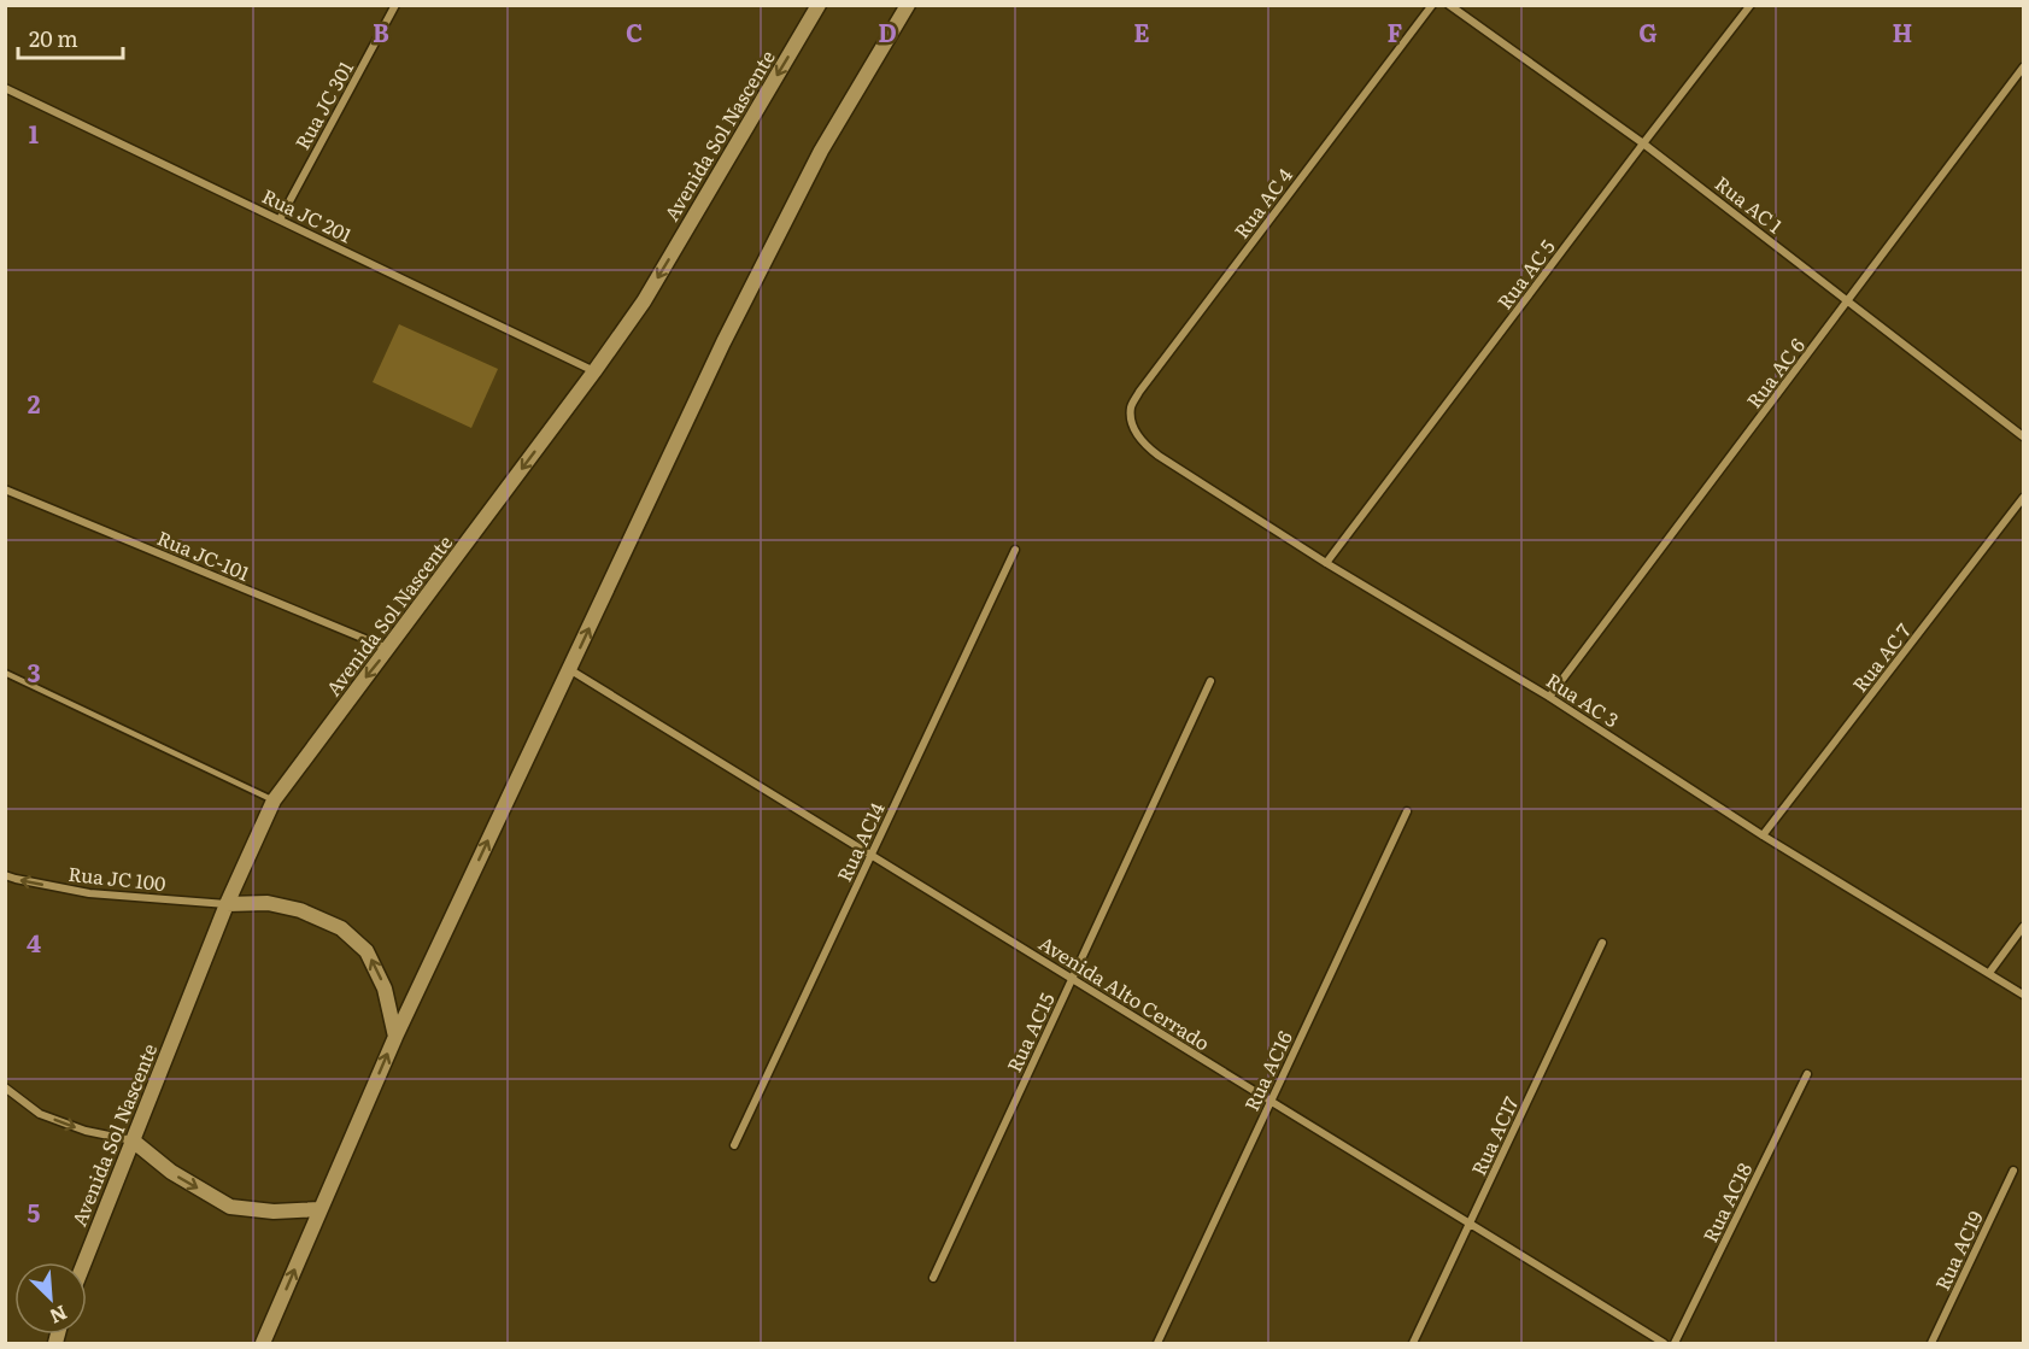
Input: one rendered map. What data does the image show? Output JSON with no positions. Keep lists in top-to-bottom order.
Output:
{
  "streets": {
    "street": [
      "Rua JC 301",
      "Avenida Sol Nascente",
      "Rua AC 4",
      "Rua AC 1",
      "Rua JC 201",
      "Rua AC 5",
      "Rua AC 6",
      "Rua JC-101",
      "Rua AC 7",
      "Rua AC 3",
      "Rua AC14",
      "Rua JC 100",
      "Avenida Alto Cerrado",
      "Rua AC15",
      "Rua AC16",
      "Rua AC17",
      "Rua AC18",
      "Rua AC19"
    ]
  },
  "crossings": [
    ["Rua JC 301", "Rua JC 201"],
    ["Avenida Sol Nascente", "Rua JC 201"],
    ["Avenida Sol Nascente", "Rua JC-101"],
    ["Avenida Sol Nascente", "Rua JC 100"],
    ["Rua AC 4", "Rua AC 3"],
    ["Rua AC 1", "Rua AC 5"],
    ["Rua AC 1", "Rua AC 6"],
    ["Rua AC 5", "Rua AC 3"],
    ["Rua AC 6", "Rua AC 3"],
    ["Rua AC 7", "Rua AC 3"],
    ["Rua AC14", "Avenida Alto Cerrado"],
    ["Avenida Alto Cerrado", "Rua AC15"],
    ["Avenida Alto Cerrado", "Rua AC16"],
    ["Avenida Alto Cerrado", "Rua AC17"]
  ],
  "one_way": ["Rua JC 100"],
  "scale_bar": "20 m",
  "north": "bottom right",
  "grid": {
    "columns": [
      "B",
      "C",
      "D",
      "E",
      "F",
      "G",
      "H"
    ],
    "rows": [
      "1",
      "2",
      "3",
      "4",
      "5"
    ]
  }
}
